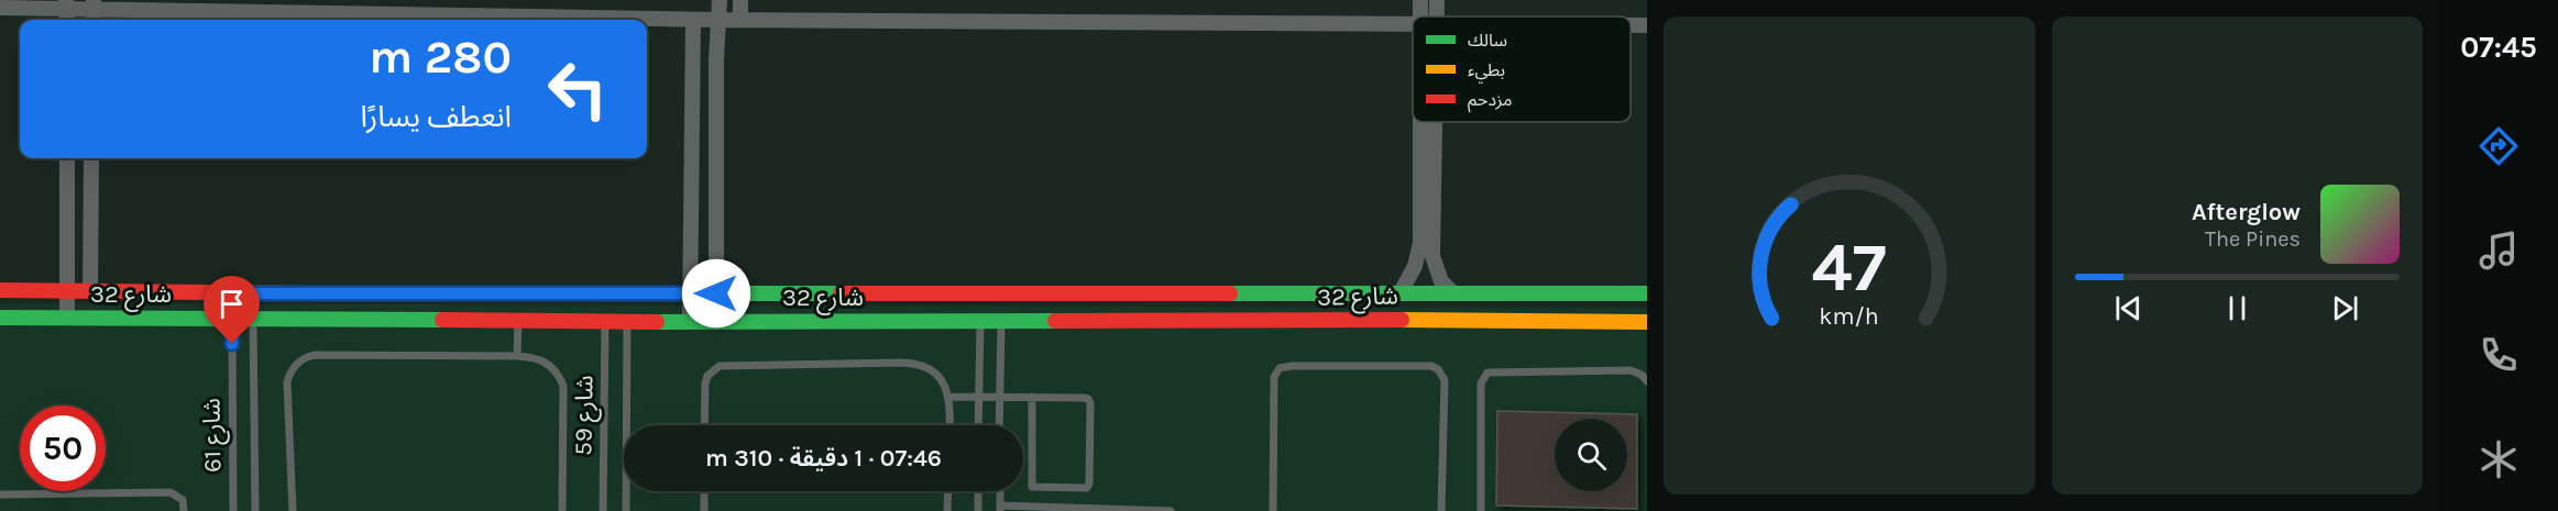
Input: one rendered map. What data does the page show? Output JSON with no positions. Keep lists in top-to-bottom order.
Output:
{
  "streets": {
    "main road": ["شارع 32"],
    "lane": ["شارع 59", "شارع 61"]
  },
  "crossings": [
    ["شارع 32", "شارع 59"],
    ["شارع 32", "شارع 61"]
  ],
  "legend": ["سالك", "بطيء", "مزدحم"],
  "page": {
    "tabs": "07:45",
    "turn": ["280 m", "انعطف يسارًا"],
    "song": ["Afterglow", "The Pines"],
    "limit": "50",
    "trip": "07:46 · 1 دقيقة · 310 m",
    "gauge": ["47", "km/h"]
  }
}
